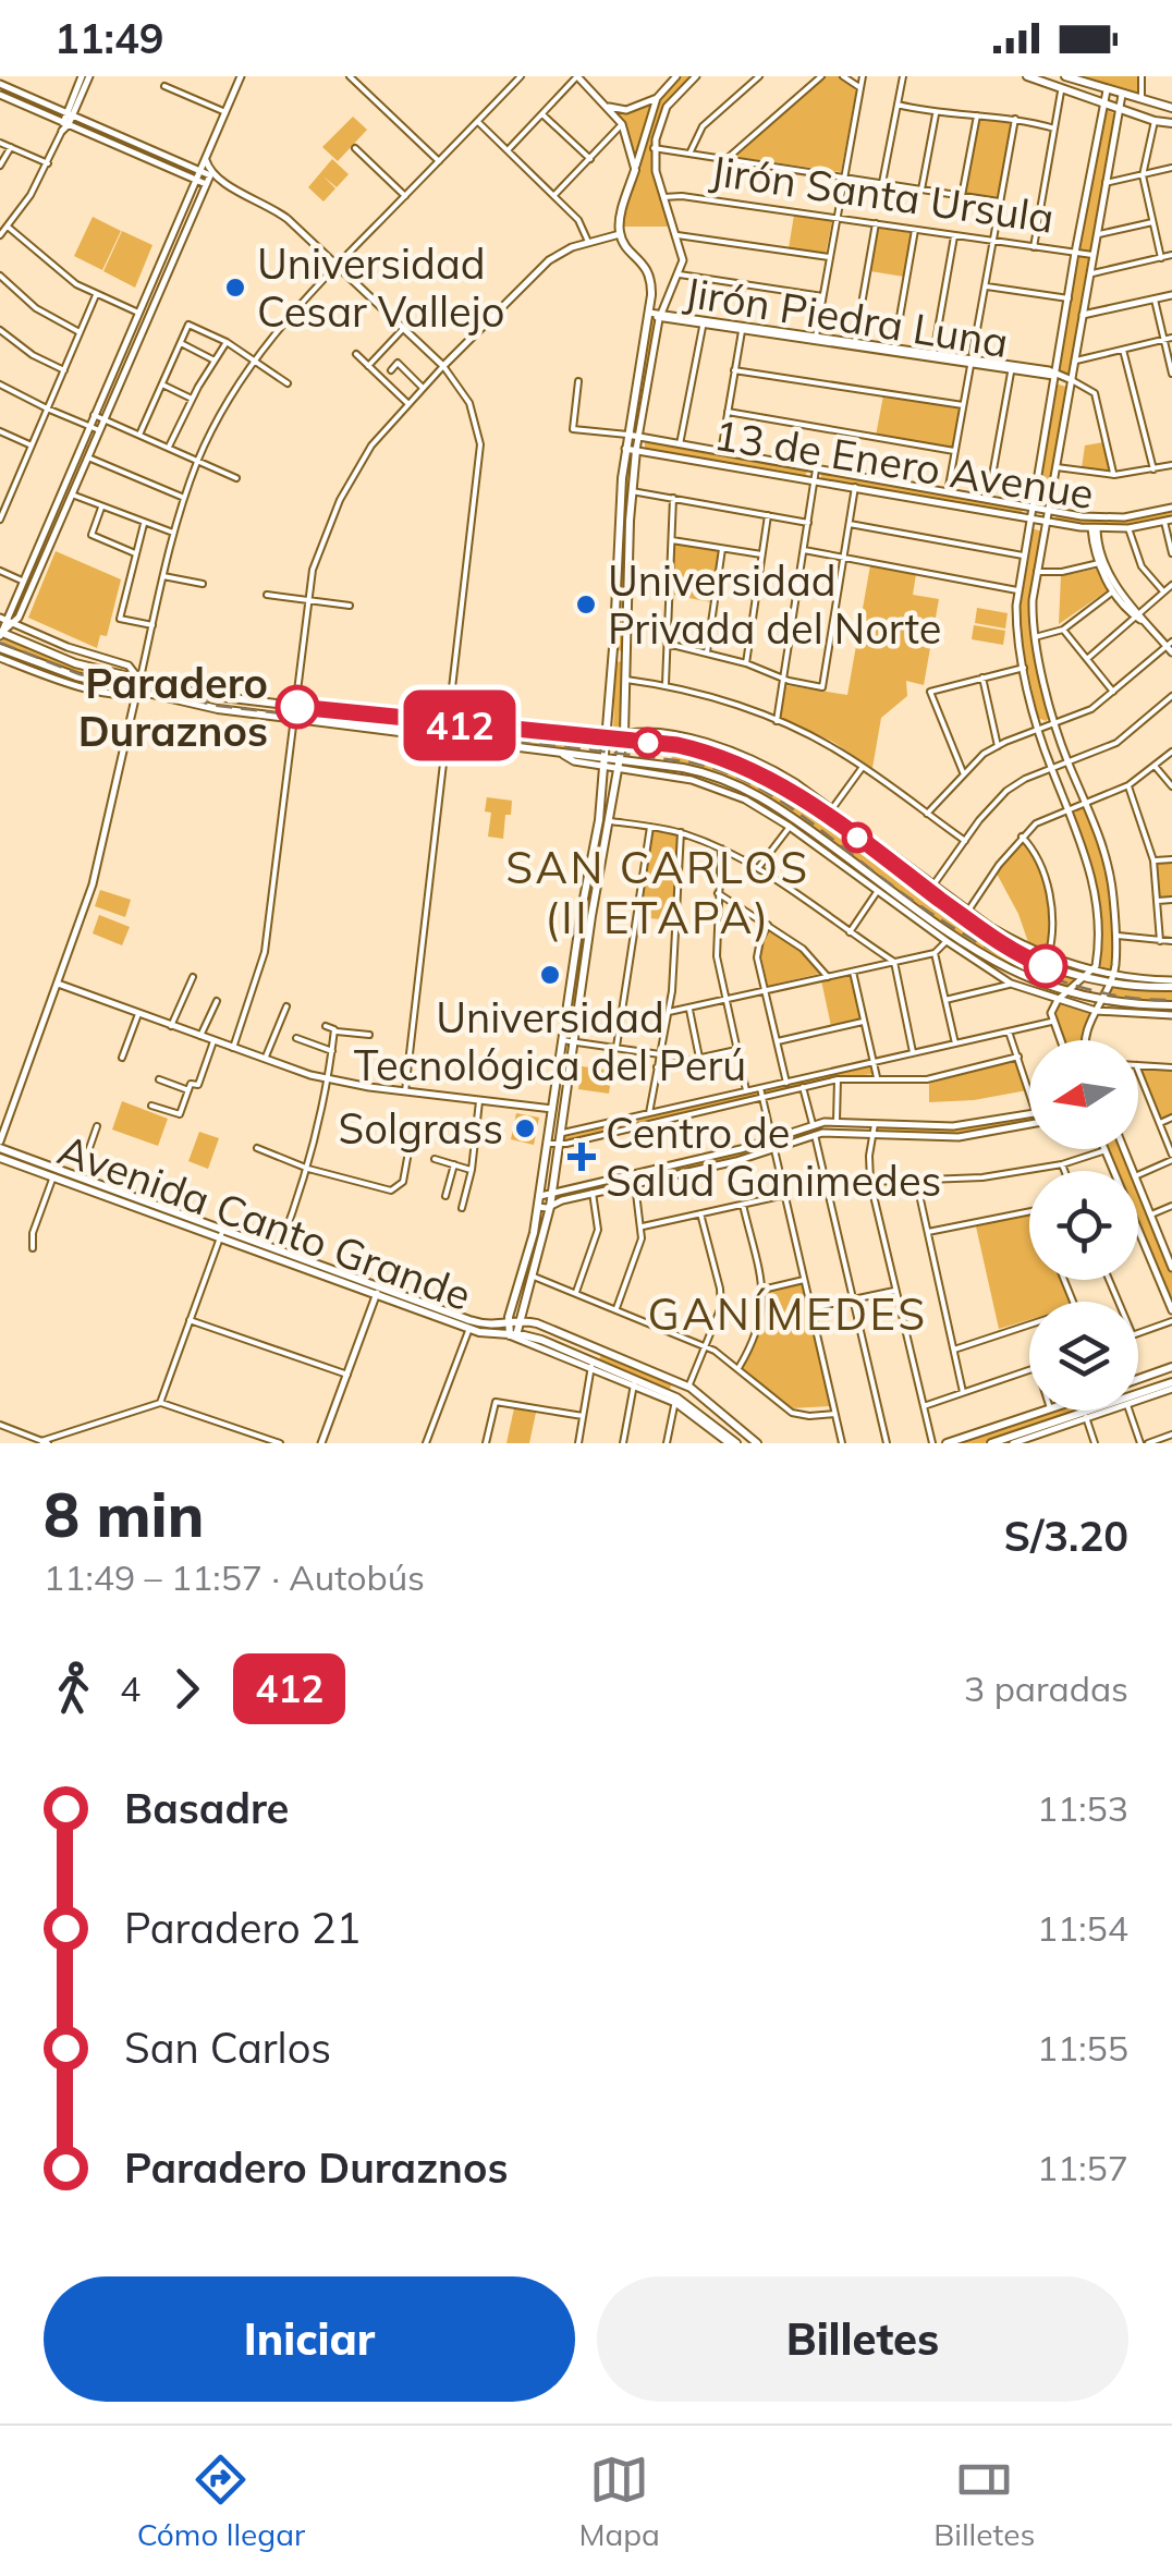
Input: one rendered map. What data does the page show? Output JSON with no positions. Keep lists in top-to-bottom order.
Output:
{
  "streets": {
    "main road": ["Jirón Piedra Luna", "13 de Enero Avenue", "Avenida Canto Grande"],
    "street": ["Jirón Santa Ursula"]
  },
  "districts": ["SAN CARLOS (II ETAPA)", "GANÍMEDES"],
  "places": {
    "other": [
      "Universidad Cesar Vallejo",
      "Universidad Privada del Norte",
      "Paradero Duraznos",
      "Universidad Tecnológica del Perú",
      "Solgrass"
    ],
    "health": ["Centro de Salud Ganimedes"]
  },
  "lines": ["bus line 412"],
  "north": "left",
  "page": {
    "status": "11:49",
    "on_map": "412",
    "heading": ["8 min", "11:49 – 11:57 · Autobús", "S/3.20"],
    "legs": ["4", "412", "3 paradas"],
    "list": [
      {
        "name": "Basadre",
        "value": "11:53"
      },
      {
        "name": "Paradero 21",
        "value": "11:54"
      },
      {
        "name": "San Carlos",
        "value": "11:55"
      },
      {
        "name": "Paradero Duraznos",
        "value": "11:57"
      }
    ],
    "buttons": ["Iniciar", "Billetes"],
    "tabs": ["Cómo llegar", "Mapa", "Billetes"]
  }
}
